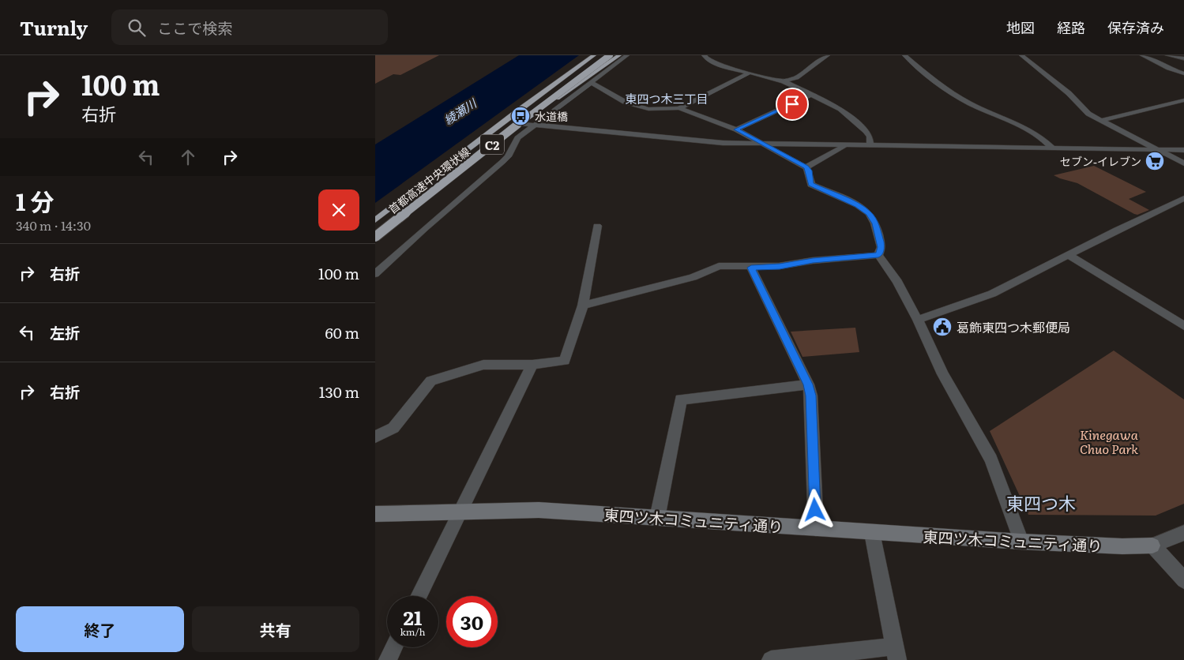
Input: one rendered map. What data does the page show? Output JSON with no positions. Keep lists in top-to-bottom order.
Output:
{
  "streets": {
    "highway": ["C2", "首都高速中央環状線"],
    "main road": ["東四ツ木コミュニティ通り"]
  },
  "districts": ["東四つ木三丁目", "東四つ木"],
  "water": ["綾瀬川"],
  "parks": ["Kinegawa Chuo Park"],
  "places": {
    "bus stop": ["水道橋"],
    "supermarket": ["セブン-イレブン"],
    "public building": ["葛飾東四つ木郵便局"]
  },
  "page": {
    "header": "Turnly",
    "search": "ここで検索",
    "nav": ["地図", "経路", "保存済み"],
    "turn": ["100 m", "右折"],
    "heading": ["1 分", "340 m · 14:30"],
    "list": [
      {
        "name": "右折",
        "value": "100 m"
      },
      {
        "name": "左折",
        "value": "60 m"
      },
      {
        "name": "右折",
        "value": "130 m"
      }
    ],
    "speed": "21 km/h",
    "limit": "30",
    "buttons": ["終了", "共有"]
  }
}
